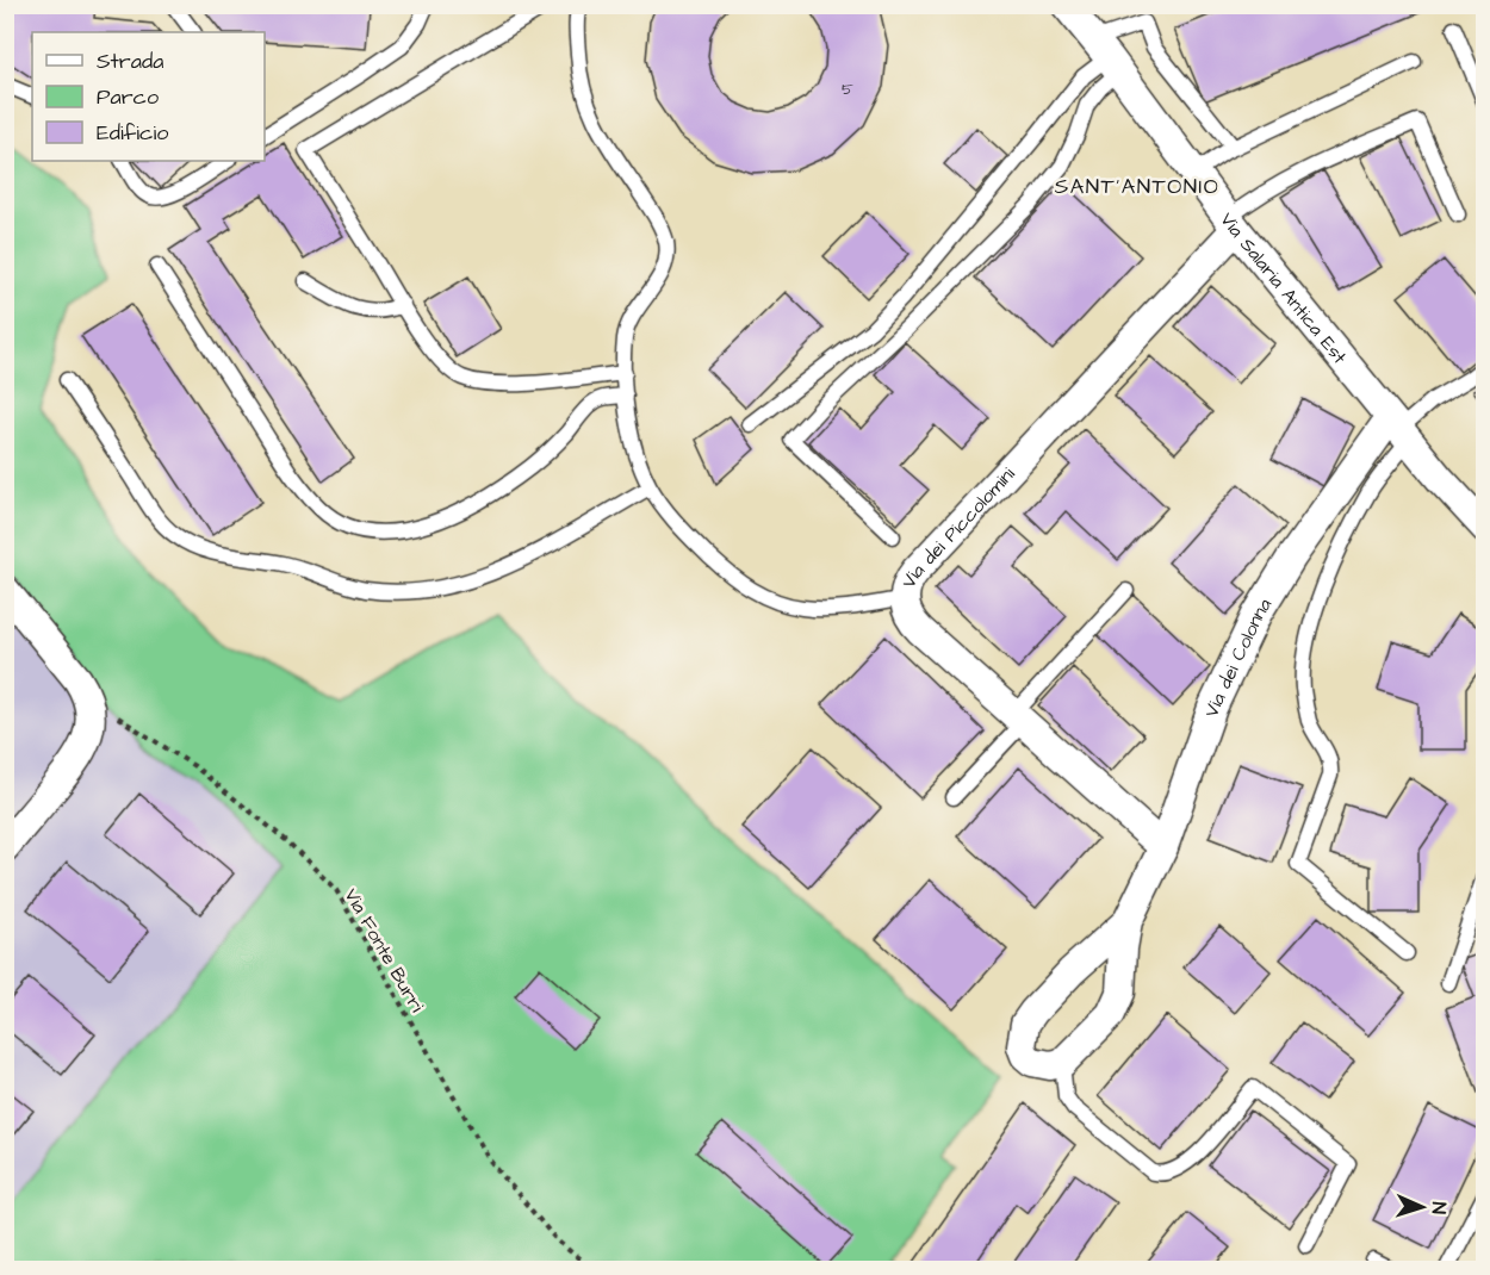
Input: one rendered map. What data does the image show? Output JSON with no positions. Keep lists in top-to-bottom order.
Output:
{
  "streets": {
    "street": ["Via Salaria Antica Est", "Via dei Piccolomini", "Via dei Colonna"],
    "path": ["Via Fonte Burri"]
  },
  "crossings": [
    ["Via Salaria Antica Est", "Via dei Piccolomini"],
    ["Via Salaria Antica Est", "Via dei Colonna"],
    ["Via dei Piccolomini", "Via dei Colonna"]
  ],
  "districts": ["SANT'ANTONIO"],
  "house_numbers": ["5"],
  "legend": ["Strada", "Parco", "Edificio"],
  "north": "right"
}
